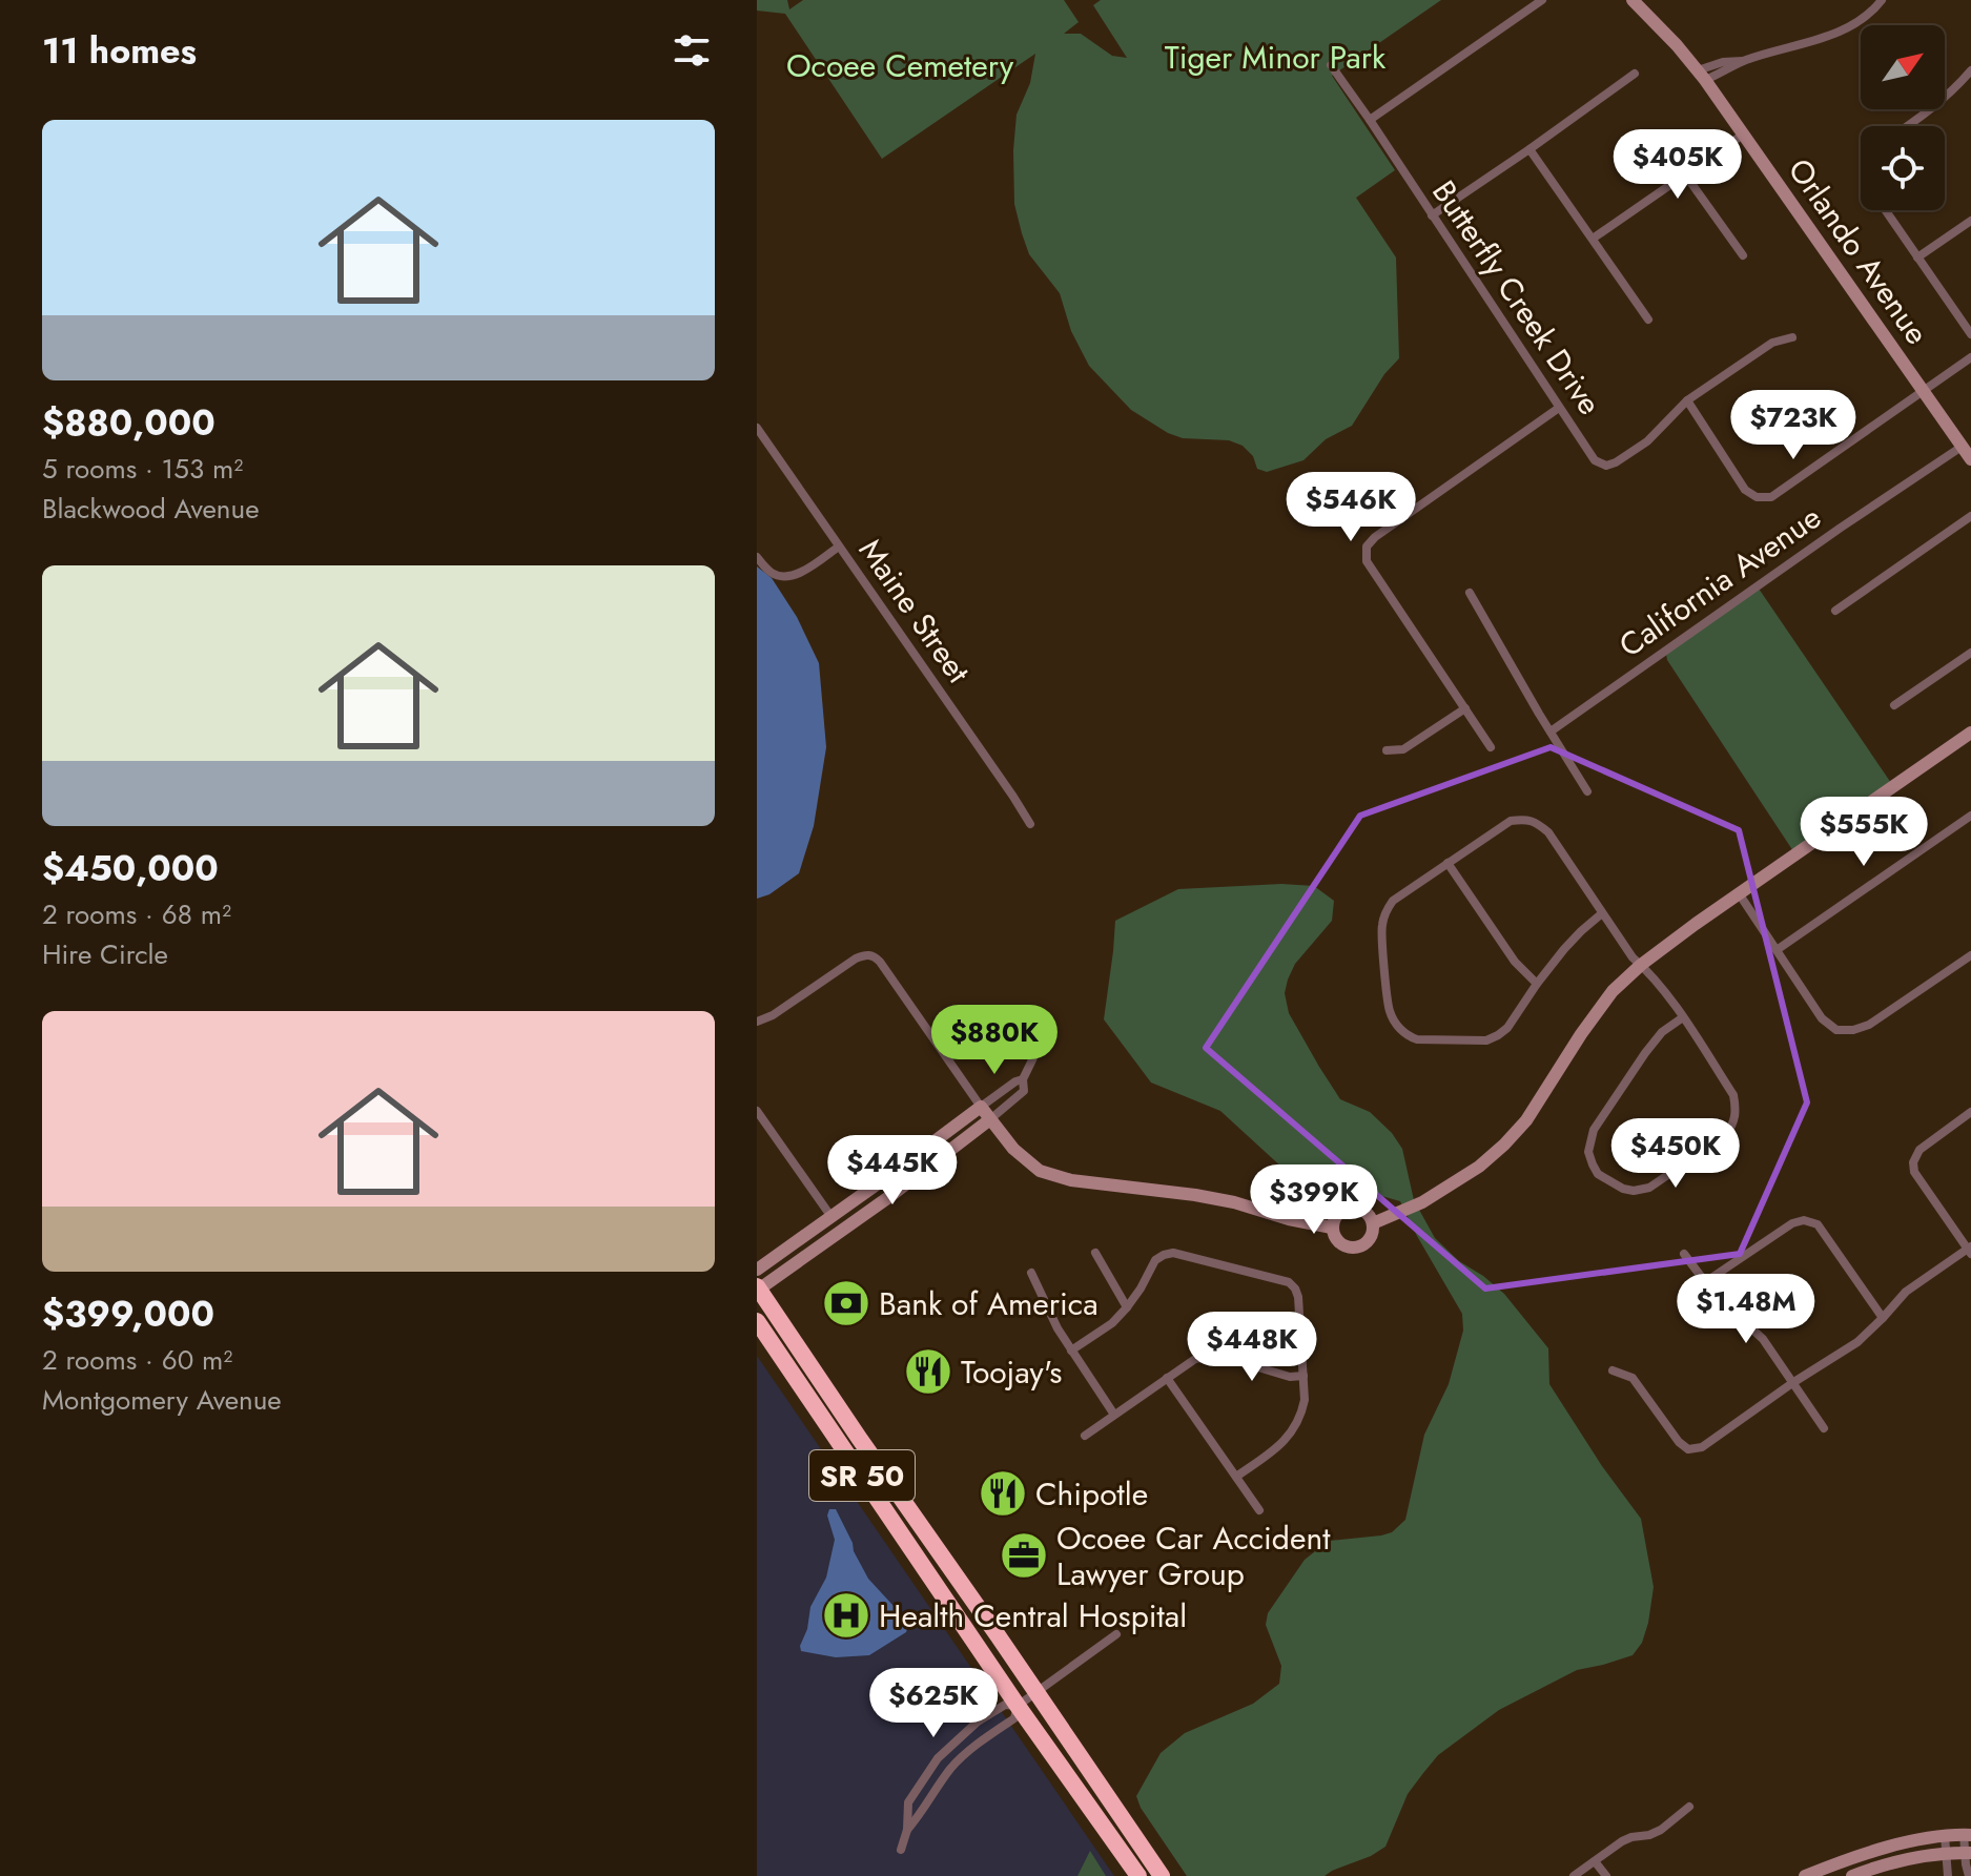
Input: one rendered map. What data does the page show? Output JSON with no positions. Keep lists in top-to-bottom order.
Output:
{
  "streets": {
    "highway": ["SR 50"],
    "street": [
      "Orlando Avenue",
      "Butterfly Creek Drive",
      "California Avenue",
      "Maine Street"
    ]
  },
  "crossings": [
    ["Orlando Avenue", "California Avenue"]
  ],
  "parks": ["Tiger Minor Park", "Ocoee Cemetery"],
  "places": {
    "bank": ["Bank of America"],
    "restaurant": ["Toojay's", "Chipotle"],
    "office": ["Ocoee Car Accident Lawyer Group"],
    "hospital": ["Health Central Hospital"]
  },
  "north": "top right",
  "page": {
    "heading": "11 homes",
    "list": [
      {
        "name": "$880,000",
        "note": "5 rooms · 153 m² · Blackwood Avenue"
      },
      {
        "name": "$450,000",
        "note": "2 rooms · 68 m² · Hire Circle"
      },
      {
        "name": "$399,000",
        "note": "2 rooms · 60 m² · Montgomery Avenue"
      }
    ],
    "price": [
      "$405K",
      "$723K",
      "$546K",
      "$555K",
      "$880K",
      "$450K",
      "$445K",
      "$399K",
      "$1.48M",
      "$448K",
      "$625K"
    ]
  }
}
